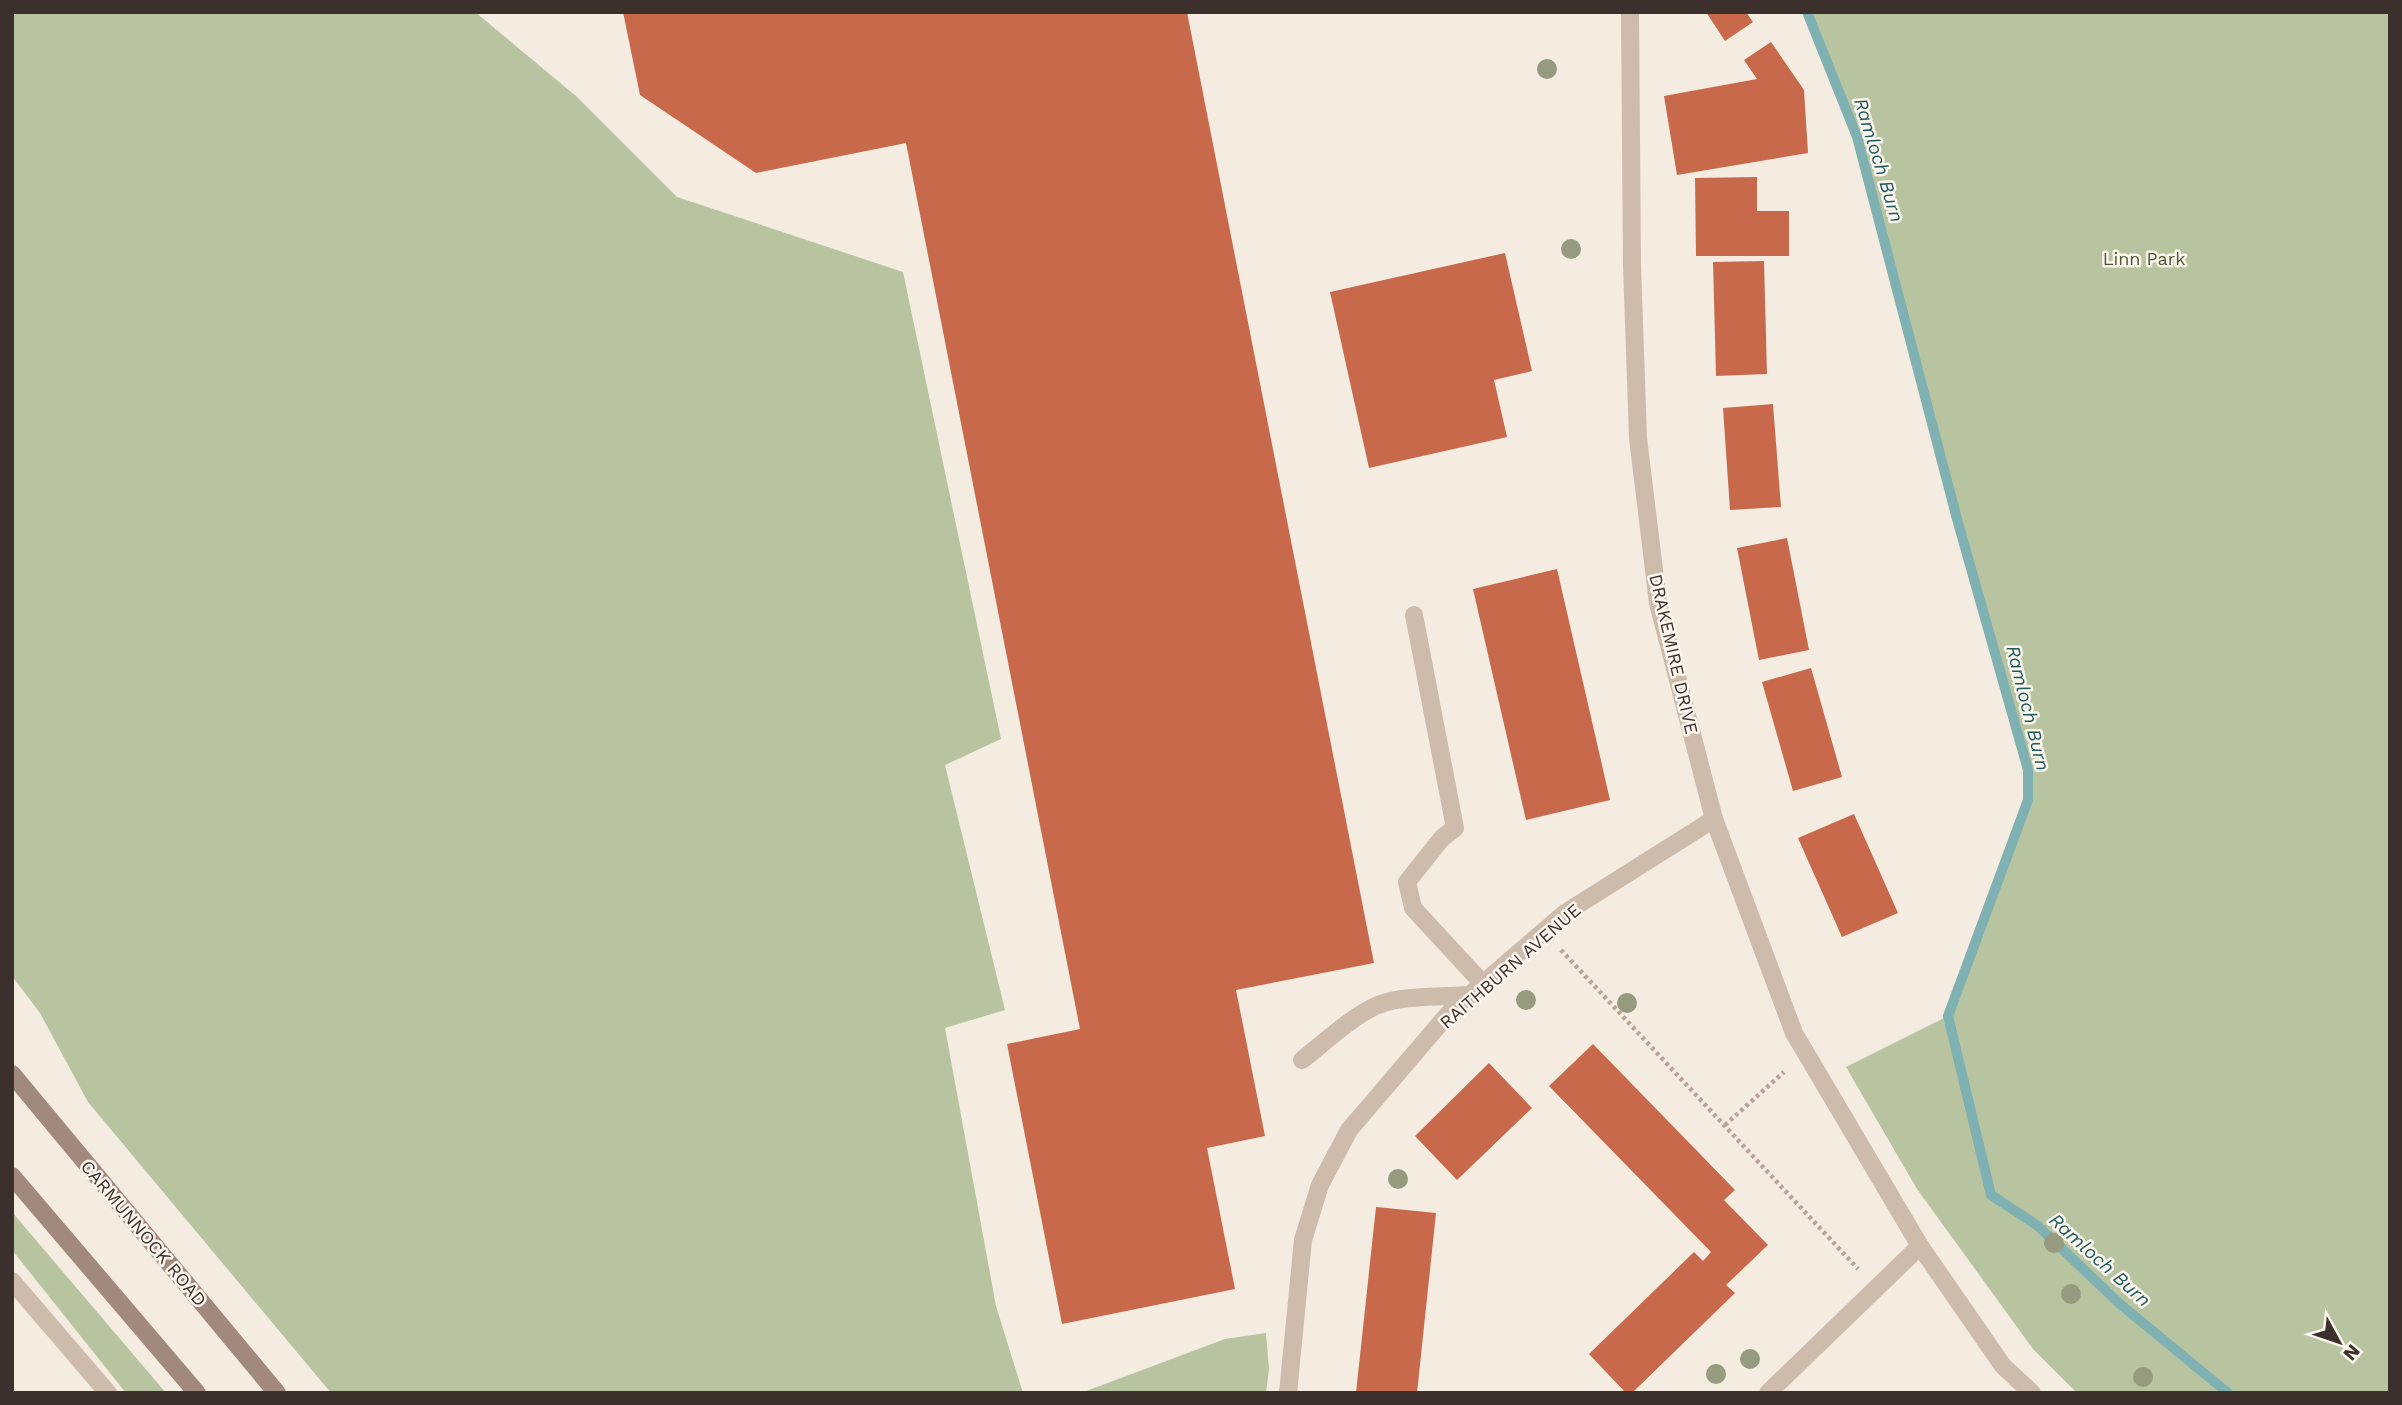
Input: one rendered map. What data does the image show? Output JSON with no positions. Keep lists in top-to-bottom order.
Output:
{
  "streets": {
    "main road": ["CARMUNNOCK ROAD"],
    "street": ["DRAKEMIRE DRIVE", "RAITHBURN AVENUE"]
  },
  "crossings": [
    ["DRAKEMIRE DRIVE", "RAITHBURN AVENUE"]
  ],
  "water": ["Ramloch Burn"],
  "parks": ["Linn Park"],
  "north": "bottom right"
}
